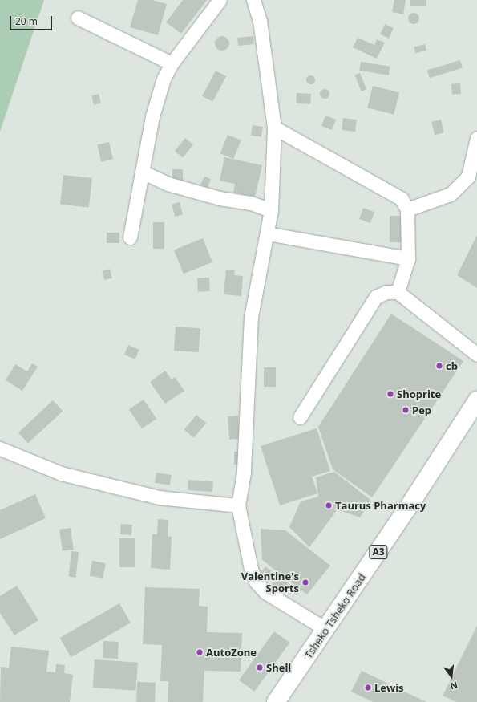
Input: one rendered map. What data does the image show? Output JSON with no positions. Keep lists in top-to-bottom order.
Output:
{
  "streets": {
    "highway": ["A3", "Tsheko Tsheko Road"]
  },
  "places": [
    "cb",
    "Shoprite",
    "Pep",
    "Taurus Pharmacy",
    "Valentine's Sports",
    "AutoZone",
    "Shell",
    "Lewis"
  ],
  "scale_bar": "20 m",
  "north": "bottom"
}
